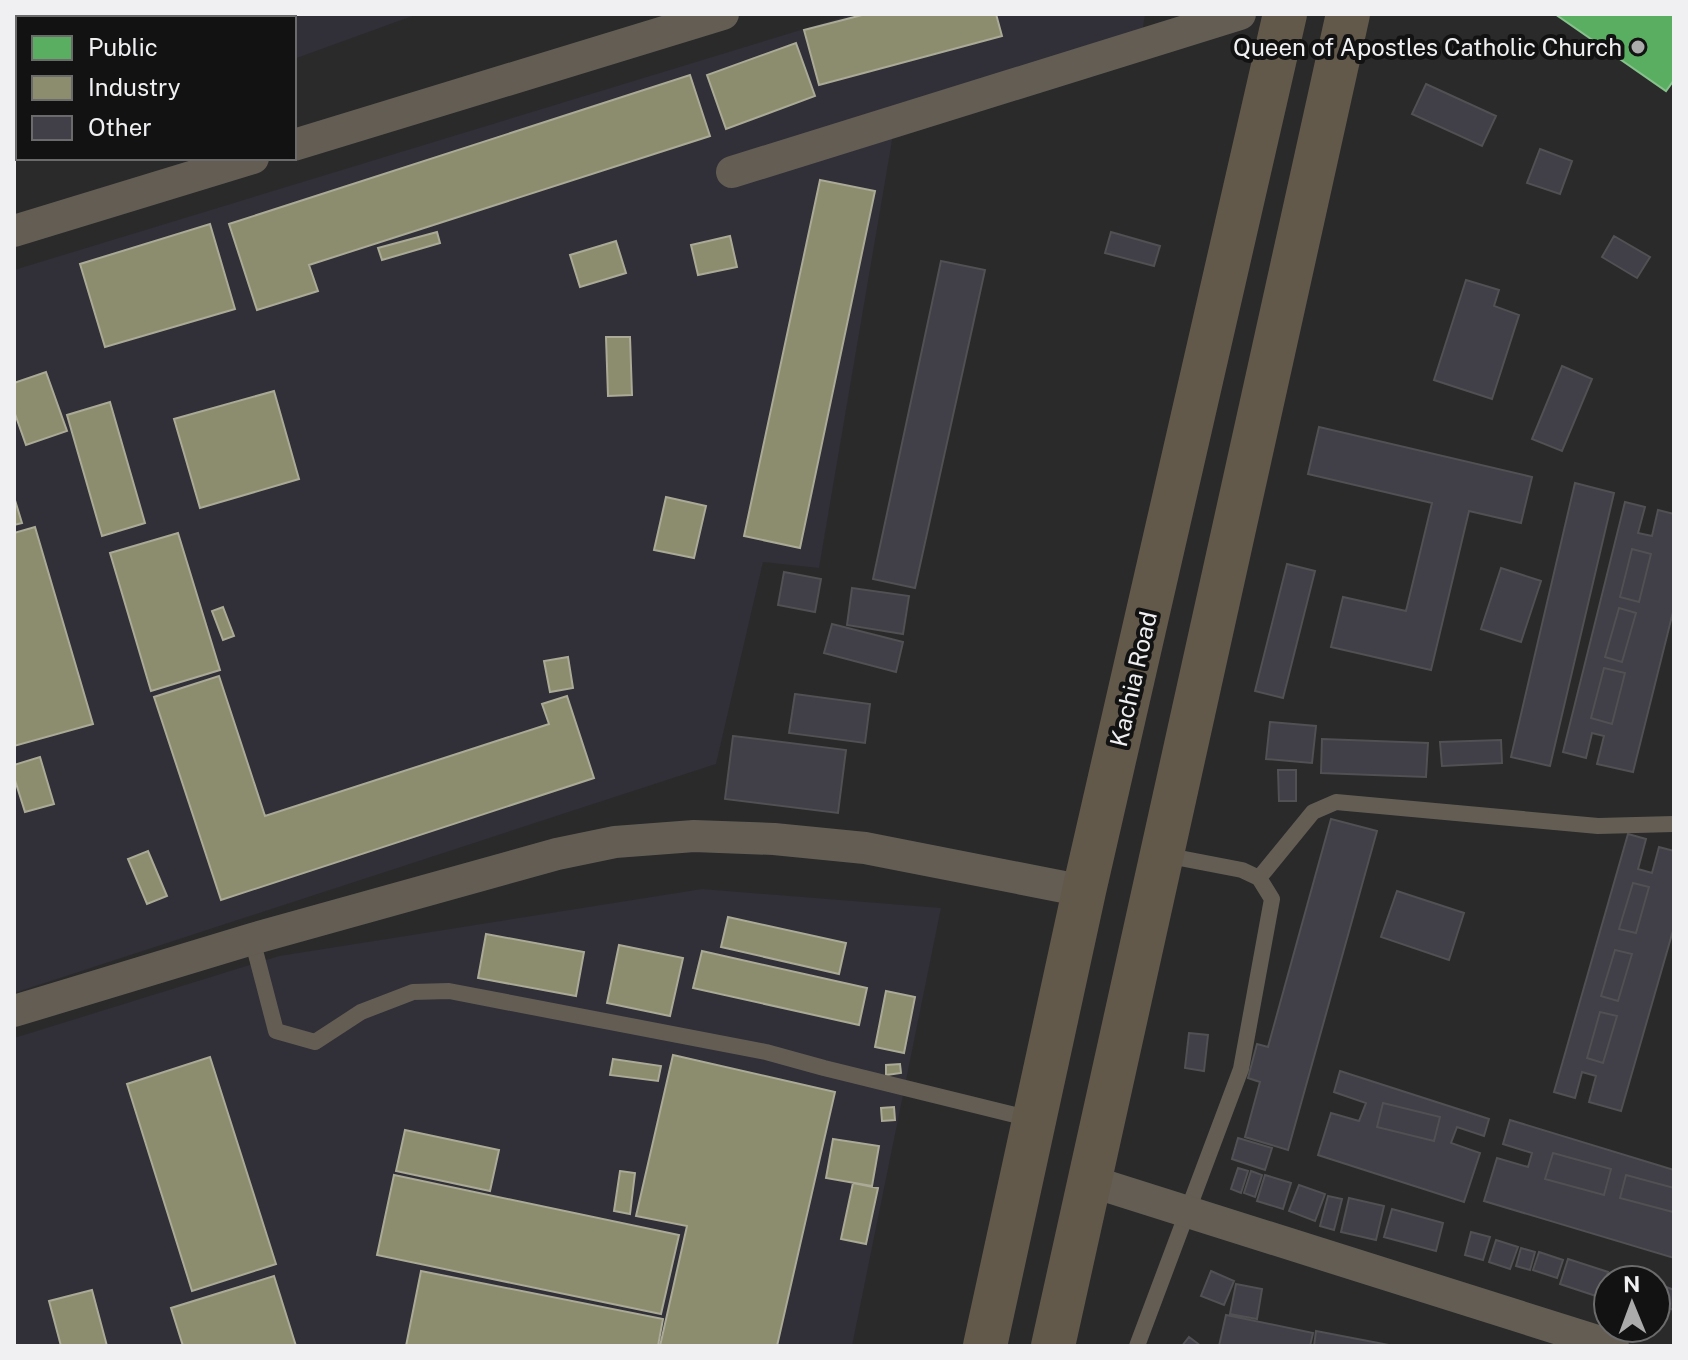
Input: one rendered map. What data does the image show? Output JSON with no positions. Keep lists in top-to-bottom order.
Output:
{
  "streets": {
    "main road": ["Kachia Road"]
  },
  "places": ["Queen of Apostles Catholic Church"],
  "legend": ["Public", "Industry", "Other"],
  "north": "top"
}
